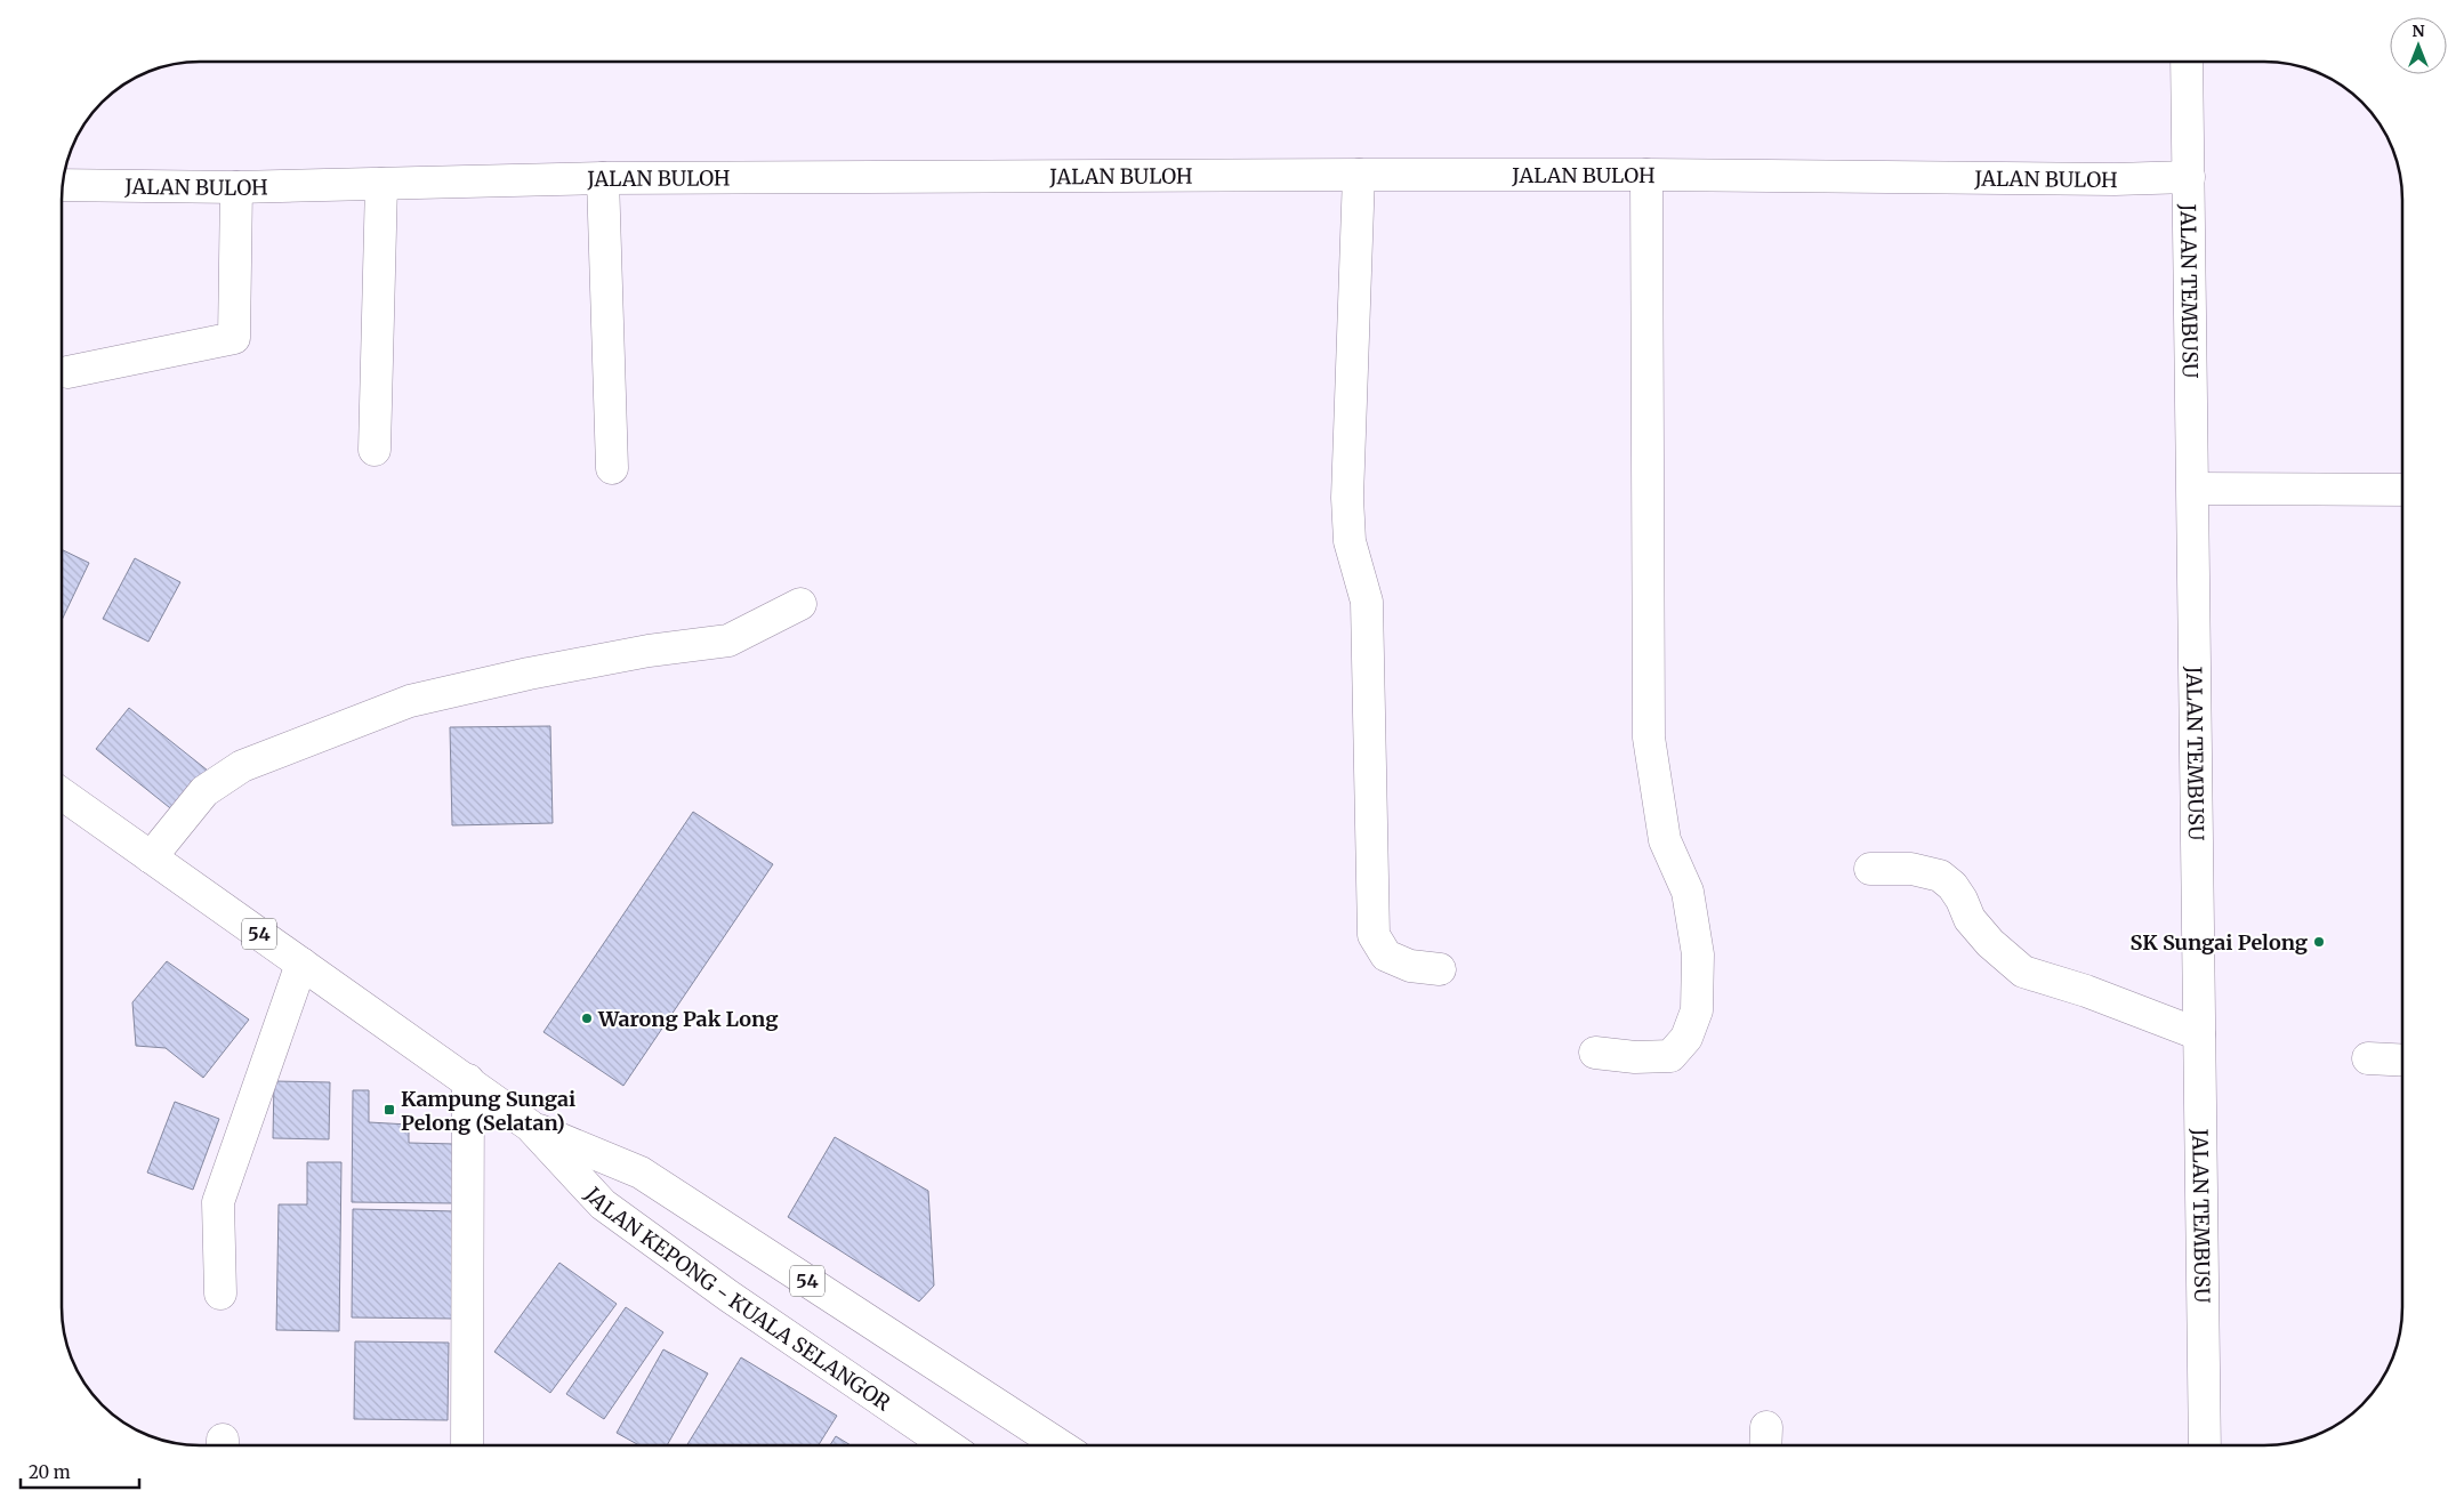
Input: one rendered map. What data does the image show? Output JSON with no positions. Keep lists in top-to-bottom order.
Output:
{
  "streets": {
    "main road": [
      "JALAN BULOH",
      "JALAN TEMBUSU",
      "54",
      "JALAN KEPONG - KUALA SELANGOR"
    ]
  },
  "crossings": [
    ["JALAN BULOH", "JALAN TEMBUSU"]
  ],
  "places": {
    "other": ["SK Sungai Pelong", "Warong Pak Long"],
    "transit": ["Kampung Sungai Pelong (Selatan)"]
  },
  "scale_bar": "20 m",
  "north": "top"
}
